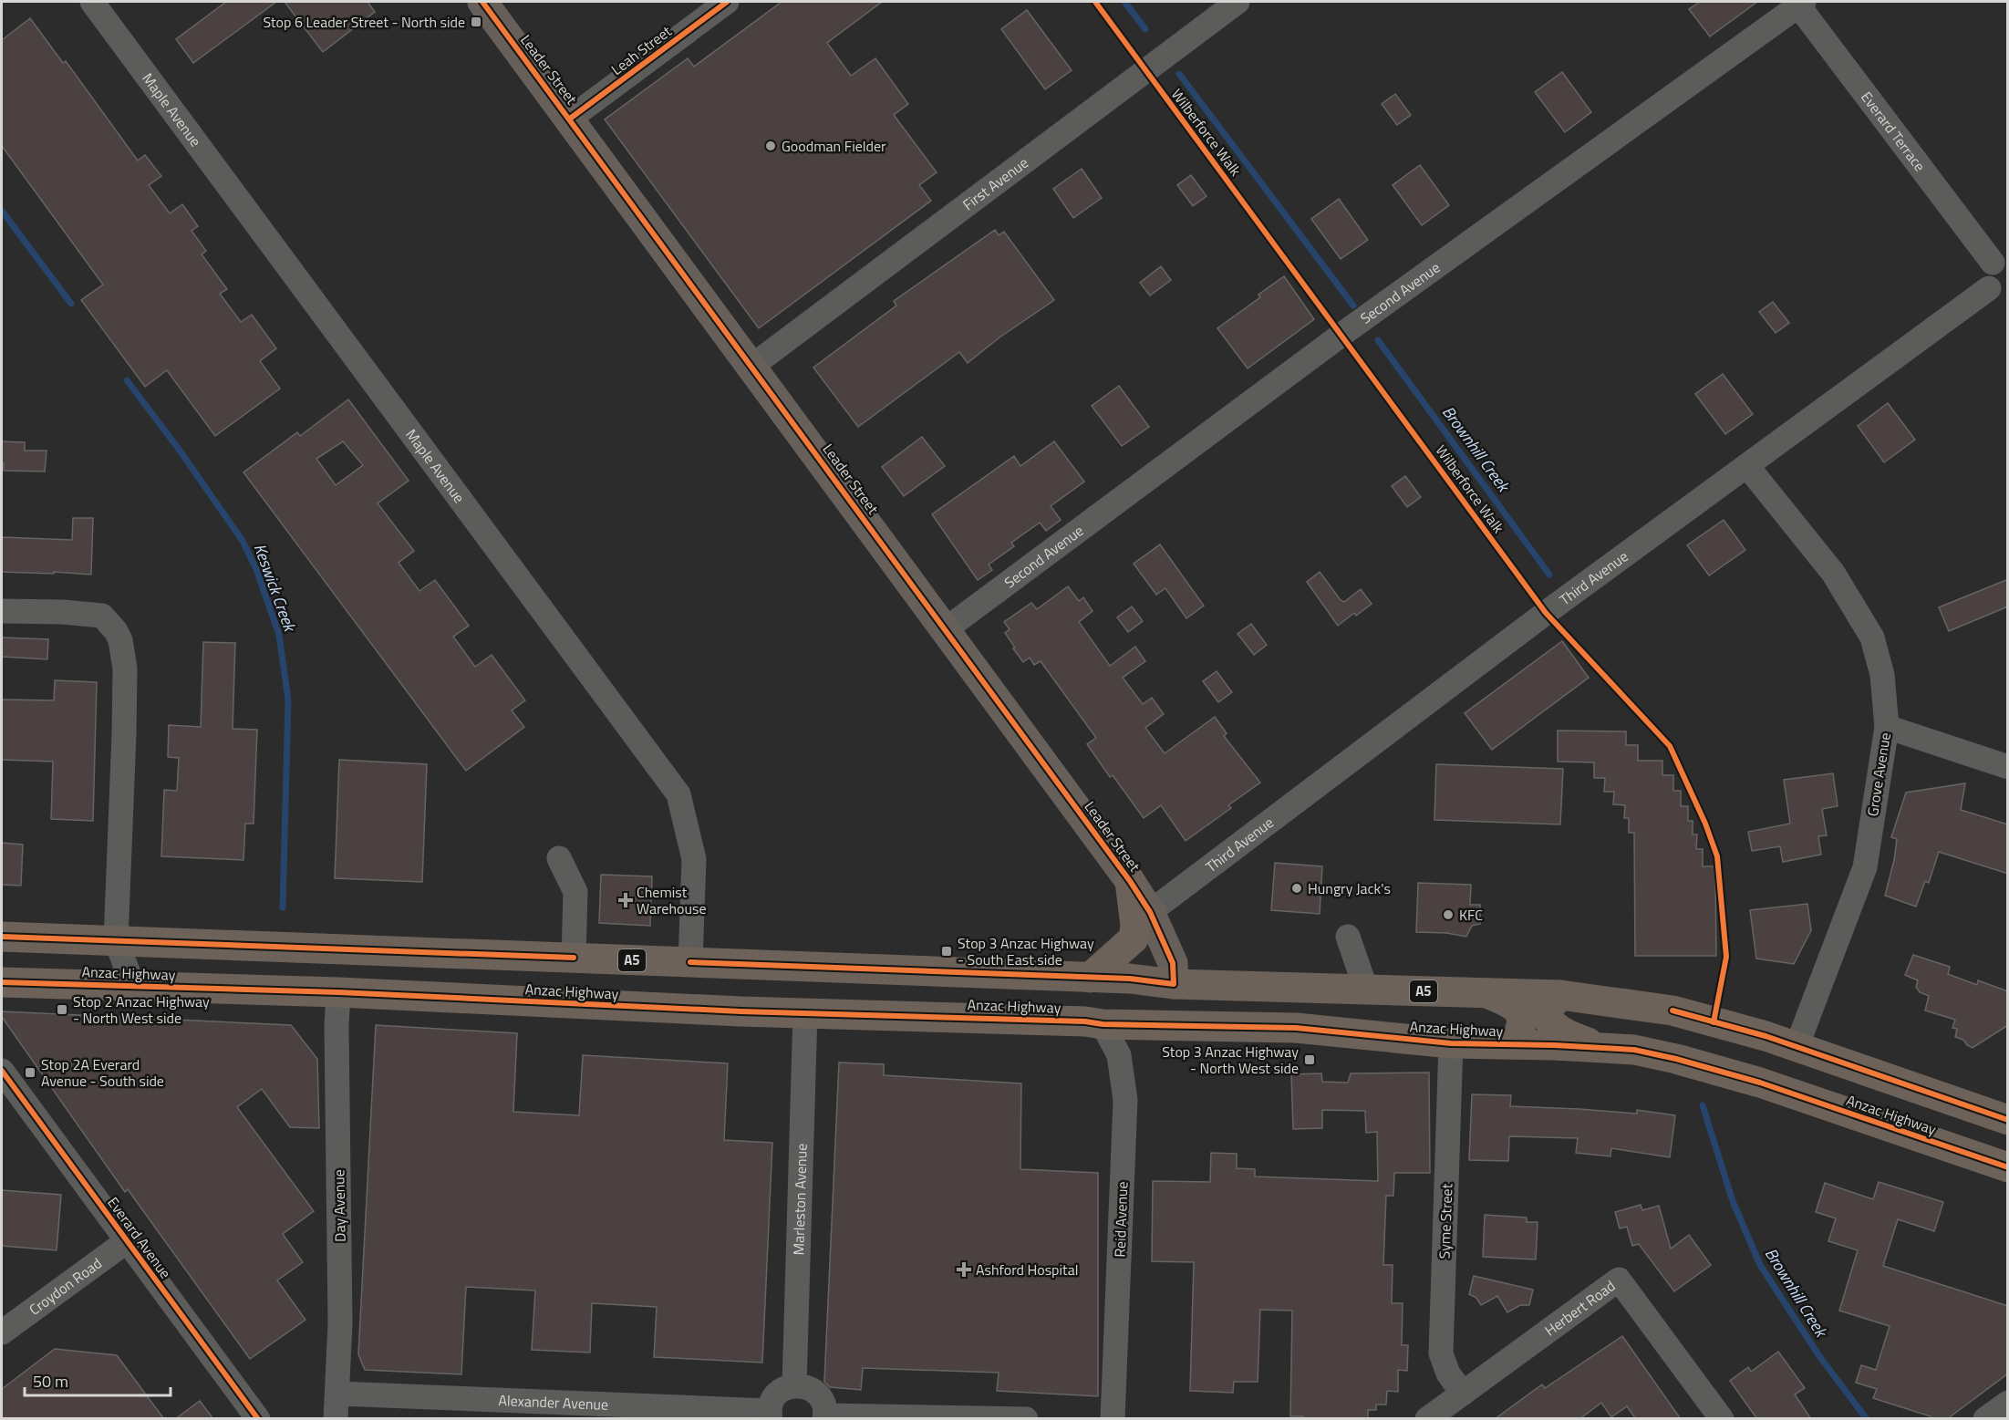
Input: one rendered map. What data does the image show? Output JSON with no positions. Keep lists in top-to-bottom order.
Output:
{
  "streets": {
    "highway": ["A5", "Anzac Highway"],
    "main road": ["Leader Street"],
    "street": [
      "Leah Street",
      "Maple Avenue",
      "Everard Terrace",
      "First Avenue",
      "Second Avenue",
      "Third Avenue",
      "Grove Avenue",
      "Marleston Avenue",
      "Day Avenue",
      "Reid Avenue",
      "Syme Street",
      "Everard Avenue",
      "Croydon Road",
      "Herbert Road",
      "Alexander Avenue"
    ],
    "cycle path": ["Wilberforce Walk"]
  },
  "crossings": [
    ["Leah Street", "Leader Street"],
    ["Leader Street", "First Avenue"],
    ["Leader Street", "Second Avenue"],
    ["Leader Street", "Third Avenue"],
    ["Leader Street", "Anzac Highway"],
    ["Maple Avenue", "Anzac Highway"],
    ["Everard Terrace", "Second Avenue"],
    ["Third Avenue", "Grove Avenue"],
    ["Grove Avenue", "Anzac Highway"],
    ["Anzac Highway", "Marleston Avenue"],
    ["Anzac Highway", "Day Avenue"],
    ["Anzac Highway", "Reid Avenue"],
    ["Anzac Highway", "Syme Street"],
    ["Day Avenue", "Alexander Avenue"],
    ["Syme Street", "Herbert Road"],
    ["Everard Avenue", "Croydon Road"]
  ],
  "water": ["Brownhill Creek", "Keswick Creek"],
  "places": {
    "transit": [
      "Stop 6 Leader Street - North side",
      "Stop 3 Anzac Highway - South East side",
      "Stop 2 Anzac Highway - North West side",
      "Stop 3 Anzac Highway - North West side",
      "Stop 2A Everard Avenue - South side"
    ],
    "other": ["Goodman Fielder", "Hungry Jack's", "KFC"],
    "health": ["Chemist Warehouse", "Ashford Hospital"]
  },
  "scale_bar": "50 m"
}
